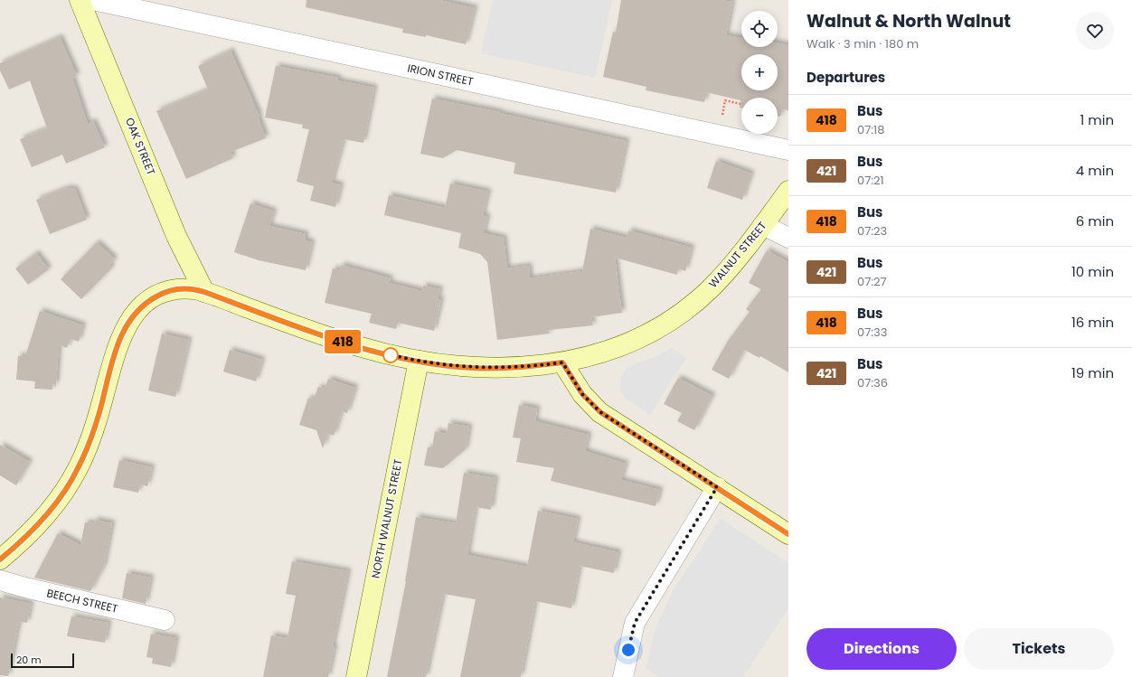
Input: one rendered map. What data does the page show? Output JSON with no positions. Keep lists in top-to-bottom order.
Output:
{
  "streets": {
    "main road": ["OAK STREET", "WALNUT STREET", "NORTH WALNUT STREET"],
    "street": ["IRION STREET", "BEECH STREET"]
  },
  "crossings": [
    ["OAK STREET", "WALNUT STREET"],
    ["WALNUT STREET", "NORTH WALNUT STREET"]
  ],
  "lines": ["bus line 418"],
  "scale_bar": "20 m",
  "page": {
    "on_map": "418",
    "heading": [
      ["Walnut & North Walnut", "Walk · 3 min · 180 m"],
      "Departures"
    ],
    "map_buttons": ["+", "−"],
    "list": [
      {
        "mark": "418",
        "name": "Bus",
        "note": "07:18",
        "value": "1 min"
      },
      {
        "mark": "421",
        "name": "Bus",
        "note": "07:21",
        "value": "4 min"
      },
      {
        "mark": "418",
        "name": "Bus",
        "note": "07:23",
        "value": "6 min"
      },
      {
        "mark": "421",
        "name": "Bus",
        "note": "07:27",
        "value": "10 min"
      },
      {
        "mark": "418",
        "name": "Bus",
        "note": "07:33",
        "value": "16 min"
      },
      {
        "mark": "421",
        "name": "Bus",
        "note": "07:36",
        "value": "19 min"
      }
    ],
    "buttons": ["Directions", "Tickets"],
    "scale": "20 m"
  }
}
